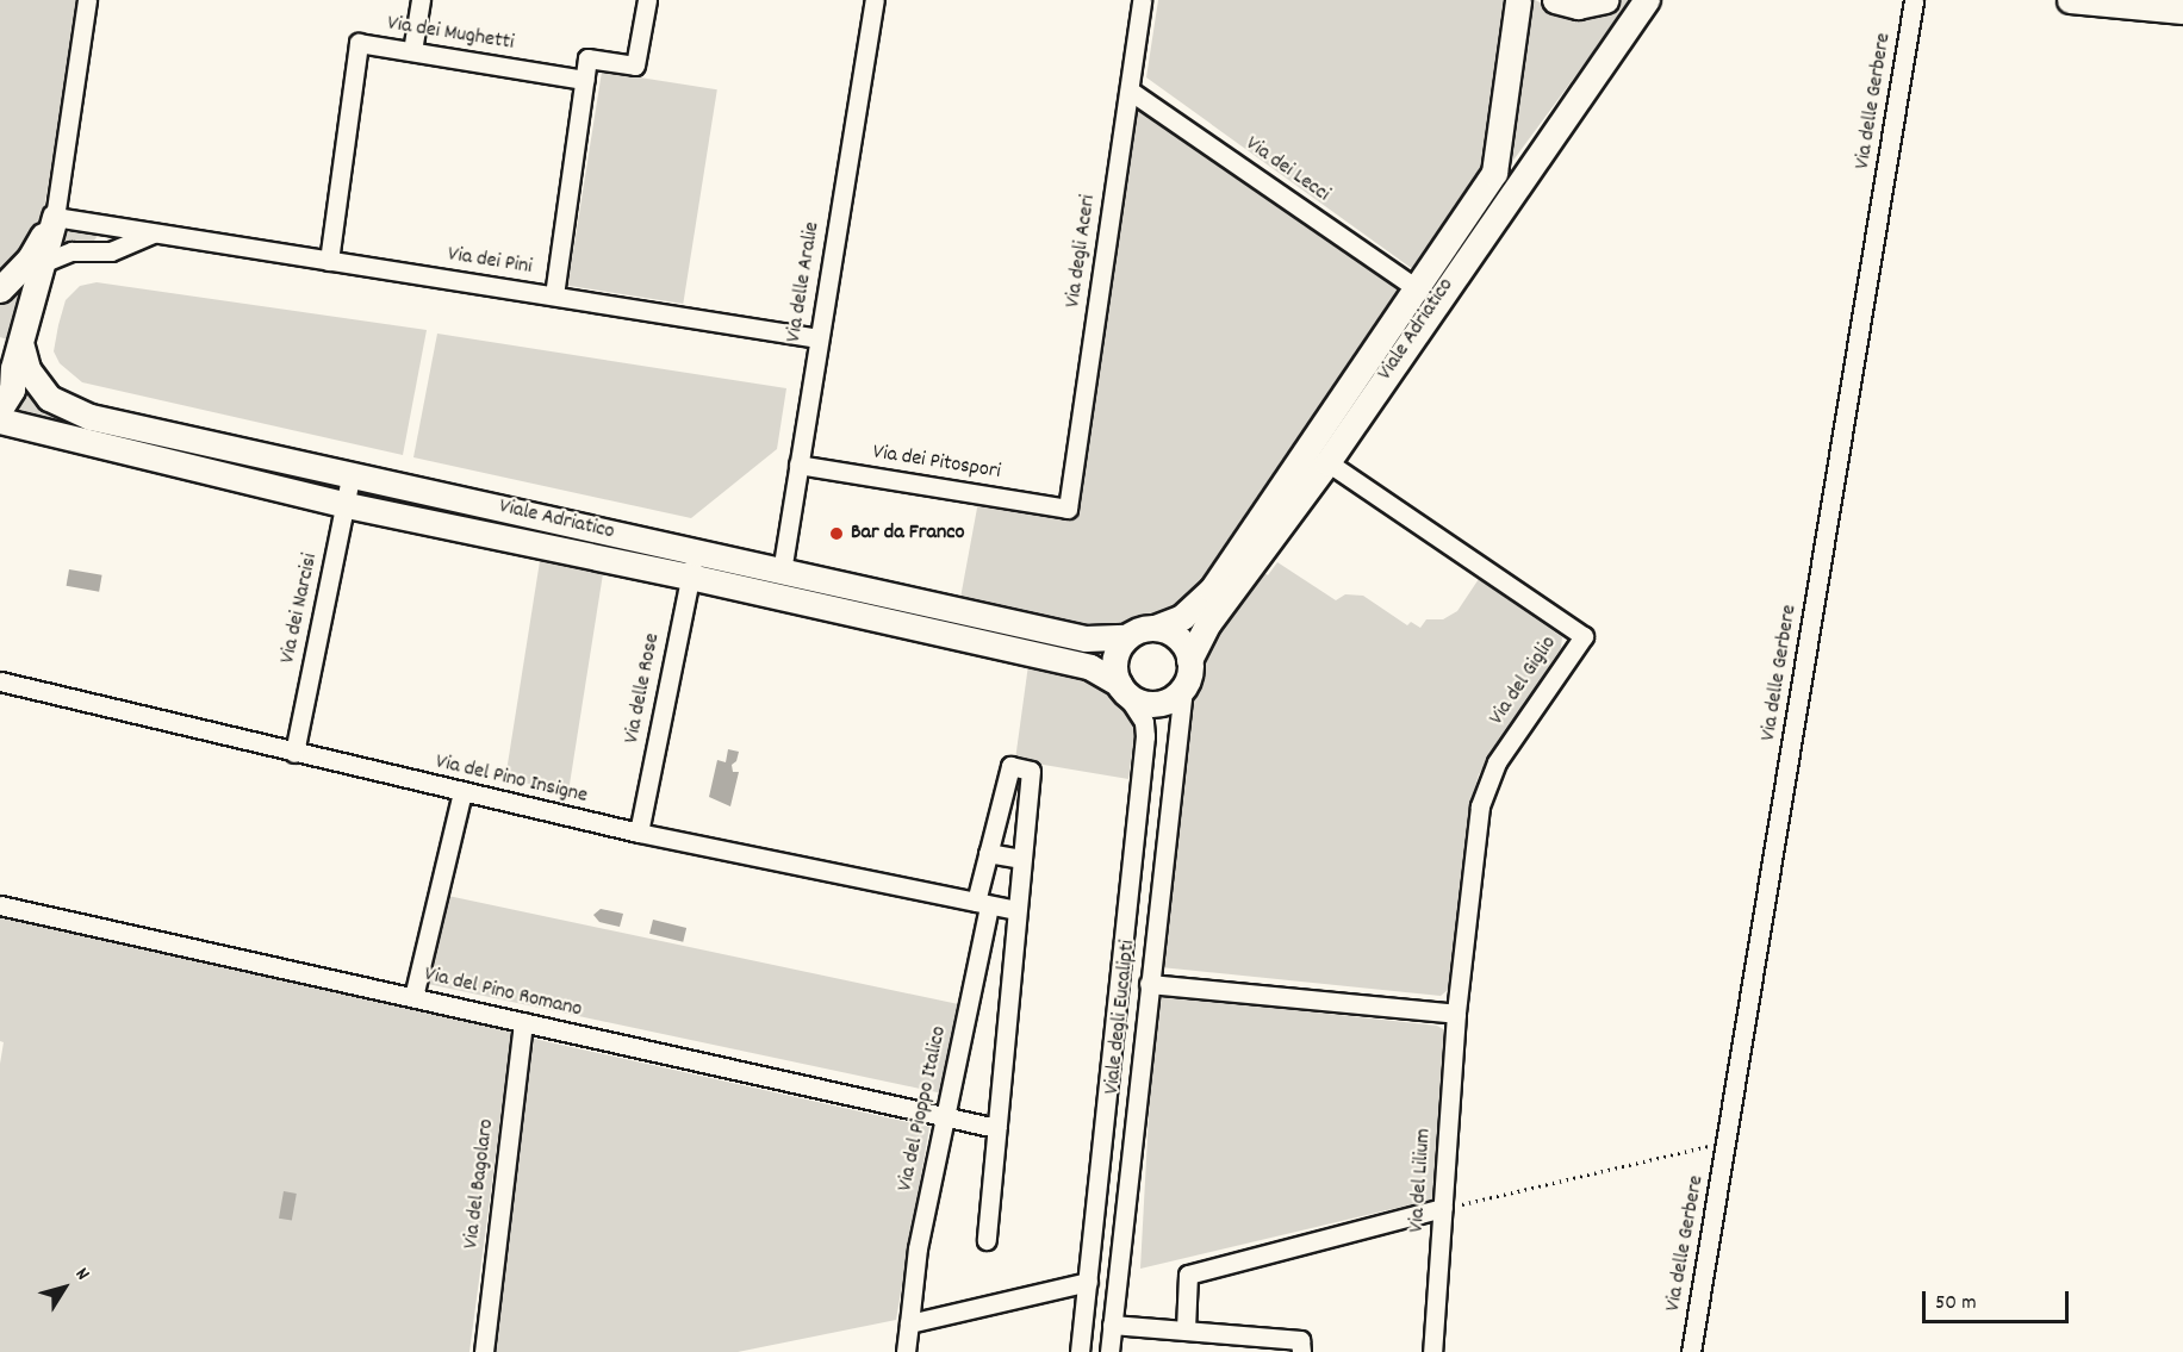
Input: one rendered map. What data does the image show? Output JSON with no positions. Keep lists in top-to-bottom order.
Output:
{
  "streets": {
    "street": [
      "Via dei Mughetti",
      "Via delle Gerbere",
      "Via dei Lecci",
      "Via degli Aceri",
      "Via dei Pini",
      "Via delle Aralie",
      "Viale Adriatico",
      "Via dei Pitospori",
      "Via dei Narcisi",
      "Via del Giglio",
      "Via delle Rose",
      "Via del Pino Insigne",
      "Via del Pino Romano",
      "Viale degli Eucalipti",
      "Via del Pioppo Italico",
      "Via del Lilium",
      "Via del Bagolaro"
    ]
  },
  "crossings": [
    ["Via dei Mughetti", "Via dei Pini"],
    ["Via dei Lecci", "Via degli Aceri"],
    ["Via dei Lecci", "Viale Adriatico"],
    ["Via degli Aceri", "Via dei Pitospori"],
    ["Via dei Pini", "Via delle Aralie"],
    ["Via delle Aralie", "Viale Adriatico"],
    ["Via delle Aralie", "Via dei Pitospori"],
    ["Viale Adriatico", "Via dei Narcisi"],
    ["Viale Adriatico", "Via del Giglio"],
    ["Viale Adriatico", "Via delle Rose"],
    ["Viale Adriatico", "Viale degli Eucalipti"],
    ["Via dei Narcisi", "Via del Pino Insigne"],
    ["Via del Giglio", "Via del Lilium"],
    ["Via delle Rose", "Via del Pino Insigne"],
    ["Via del Pino Insigne", "Via del Pioppo Italico"],
    ["Via del Pino Romano", "Via del Pioppo Italico"],
    ["Via del Pino Romano", "Via del Bagolaro"]
  ],
  "places": ["Bar da Franco"],
  "scale_bar": "50 m",
  "north": "top right"
}
